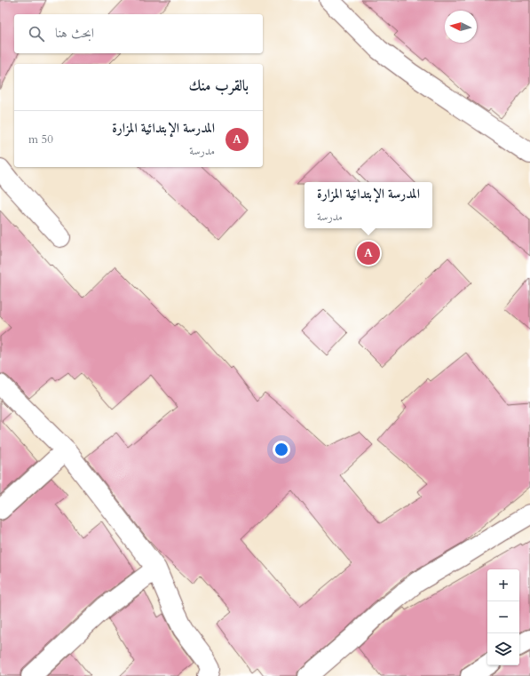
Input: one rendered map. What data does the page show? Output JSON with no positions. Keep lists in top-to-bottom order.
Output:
{
  "north": "left",
  "page": {
    "search": "ابحث هنا",
    "heading": "بالقرب منك",
    "list": [
      {
        "mark": "A",
        "name": "المدرسة الإبتدائية المزارة",
        "note": "مدرسة",
        "value": "50 m"
      }
    ],
    "popup": ["المدرسة الإبتدائية المزارة", "مدرسة"],
    "pins": "A",
    "map_buttons": ["+", "−"]
  }
}
